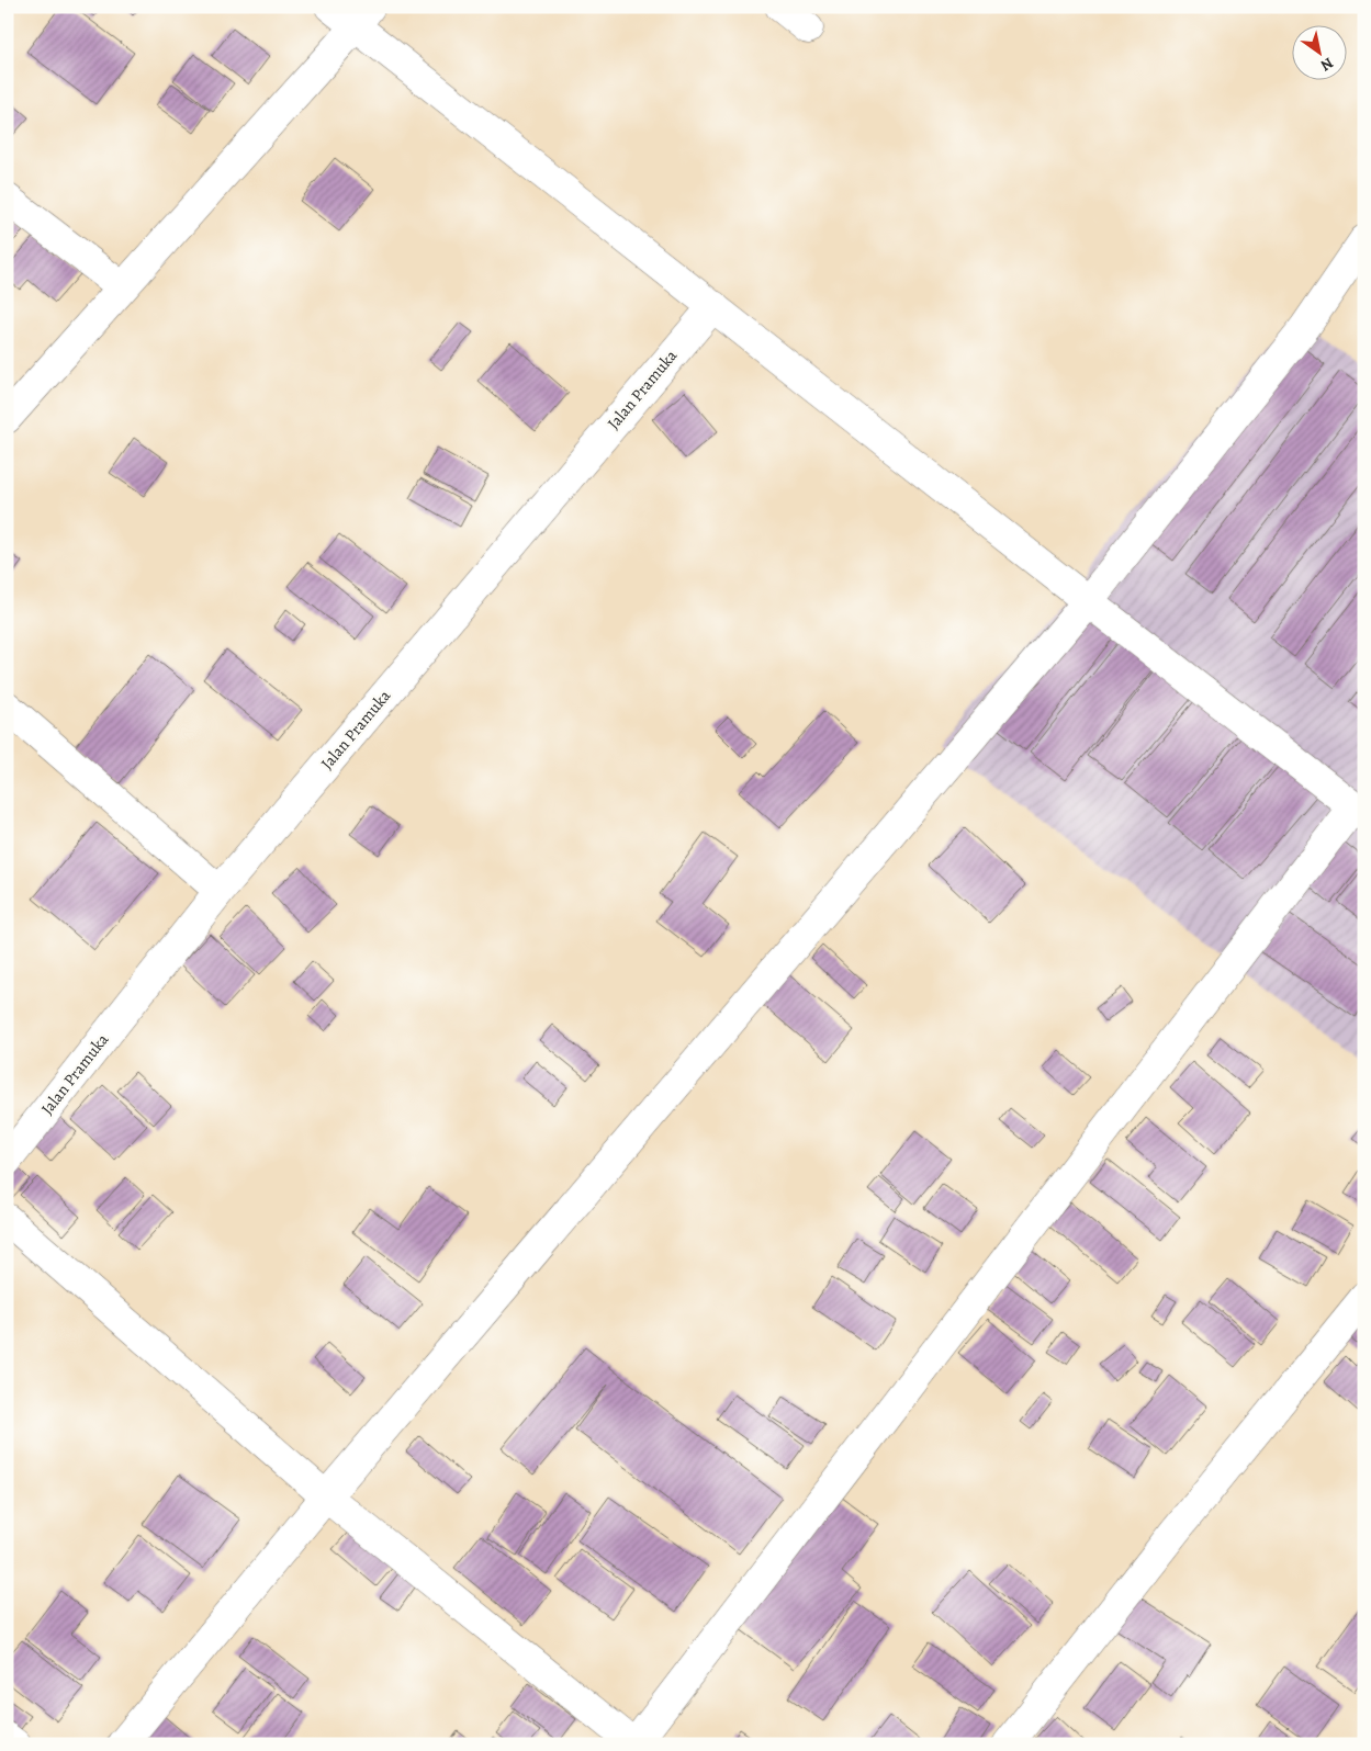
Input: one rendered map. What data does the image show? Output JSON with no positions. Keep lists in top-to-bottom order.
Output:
{
  "streets": {
    "street": ["Jalan Pramuka"]
  },
  "north": "bottom right"
}
